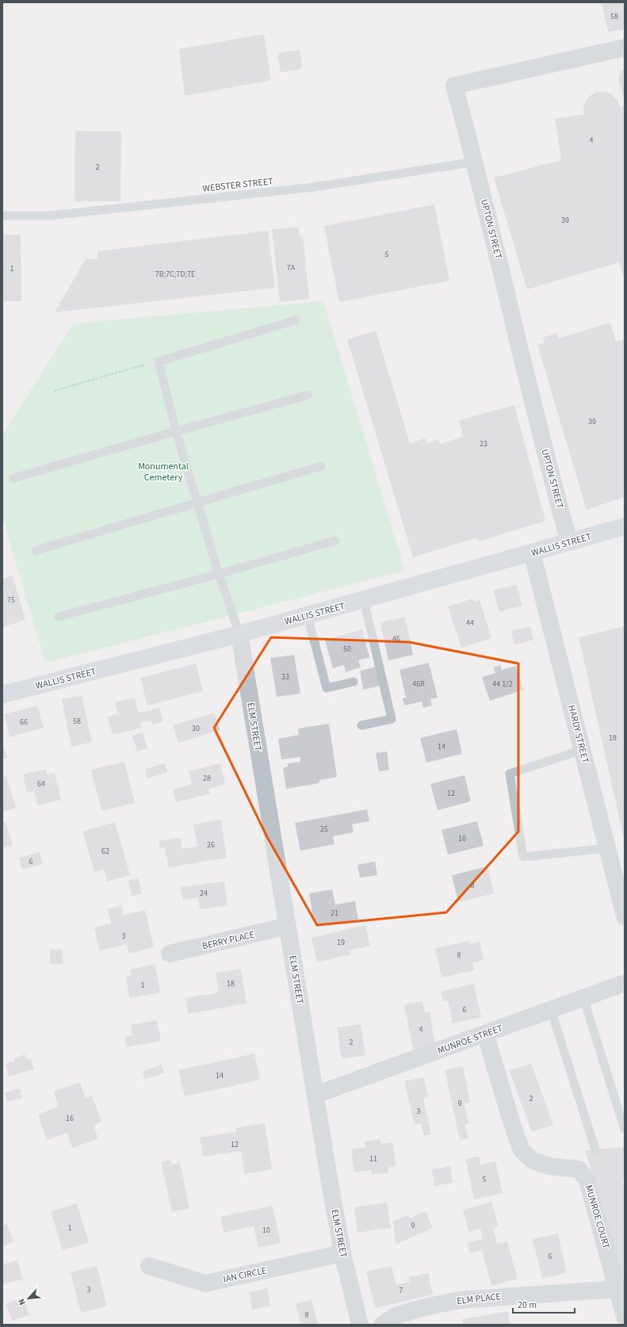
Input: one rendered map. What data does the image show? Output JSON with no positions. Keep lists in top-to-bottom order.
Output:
{
  "streets": {
    "street": [
      "UPTON STREET",
      "WALLIS STREET",
      "ELM STREET",
      "HARDY STREET",
      "BERRY PLACE",
      "MUNROE STREET",
      "MUNROE COURT",
      "IAN CIRCLE",
      "ELM PLACE"
    ],
    "lane": ["WEBSTER STREET"]
  },
  "crossings": [
    ["WEBSTER STREET", "UPTON STREET"],
    ["UPTON STREET", "WALLIS STREET"],
    ["WALLIS STREET", "ELM STREET"],
    ["WALLIS STREET", "HARDY STREET"],
    ["ELM STREET", "BERRY PLACE"],
    ["ELM STREET", "MUNROE STREET"],
    ["ELM STREET", "IAN CIRCLE"],
    ["MUNROE STREET", "MUNROE COURT"],
    ["MUNROE COURT", "ELM PLACE"]
  ],
  "parks": ["Monumental Cemetery"],
  "house_numbers": [
    "58",
    "4",
    "2",
    "39",
    "5",
    "7A",
    "1",
    "7B;7C;7D;7E",
    "39",
    "23",
    "75",
    "44",
    "46",
    "50",
    "33",
    "46R",
    "44 1/2",
    "58",
    "66",
    "30",
    "18",
    "14",
    "28",
    "64",
    "12",
    "25",
    "10",
    "26",
    "62",
    "6",
    "8",
    "24",
    "21",
    "3",
    "19",
    "8",
    "18",
    "1",
    "6",
    "4",
    "2",
    "14",
    "2",
    "9",
    "3",
    "16",
    "12",
    "11",
    "5",
    "9",
    "1",
    "10",
    "6",
    "3",
    "7",
    "8"
  ],
  "scale_bar": "20 m",
  "north": "bottom left"
}
